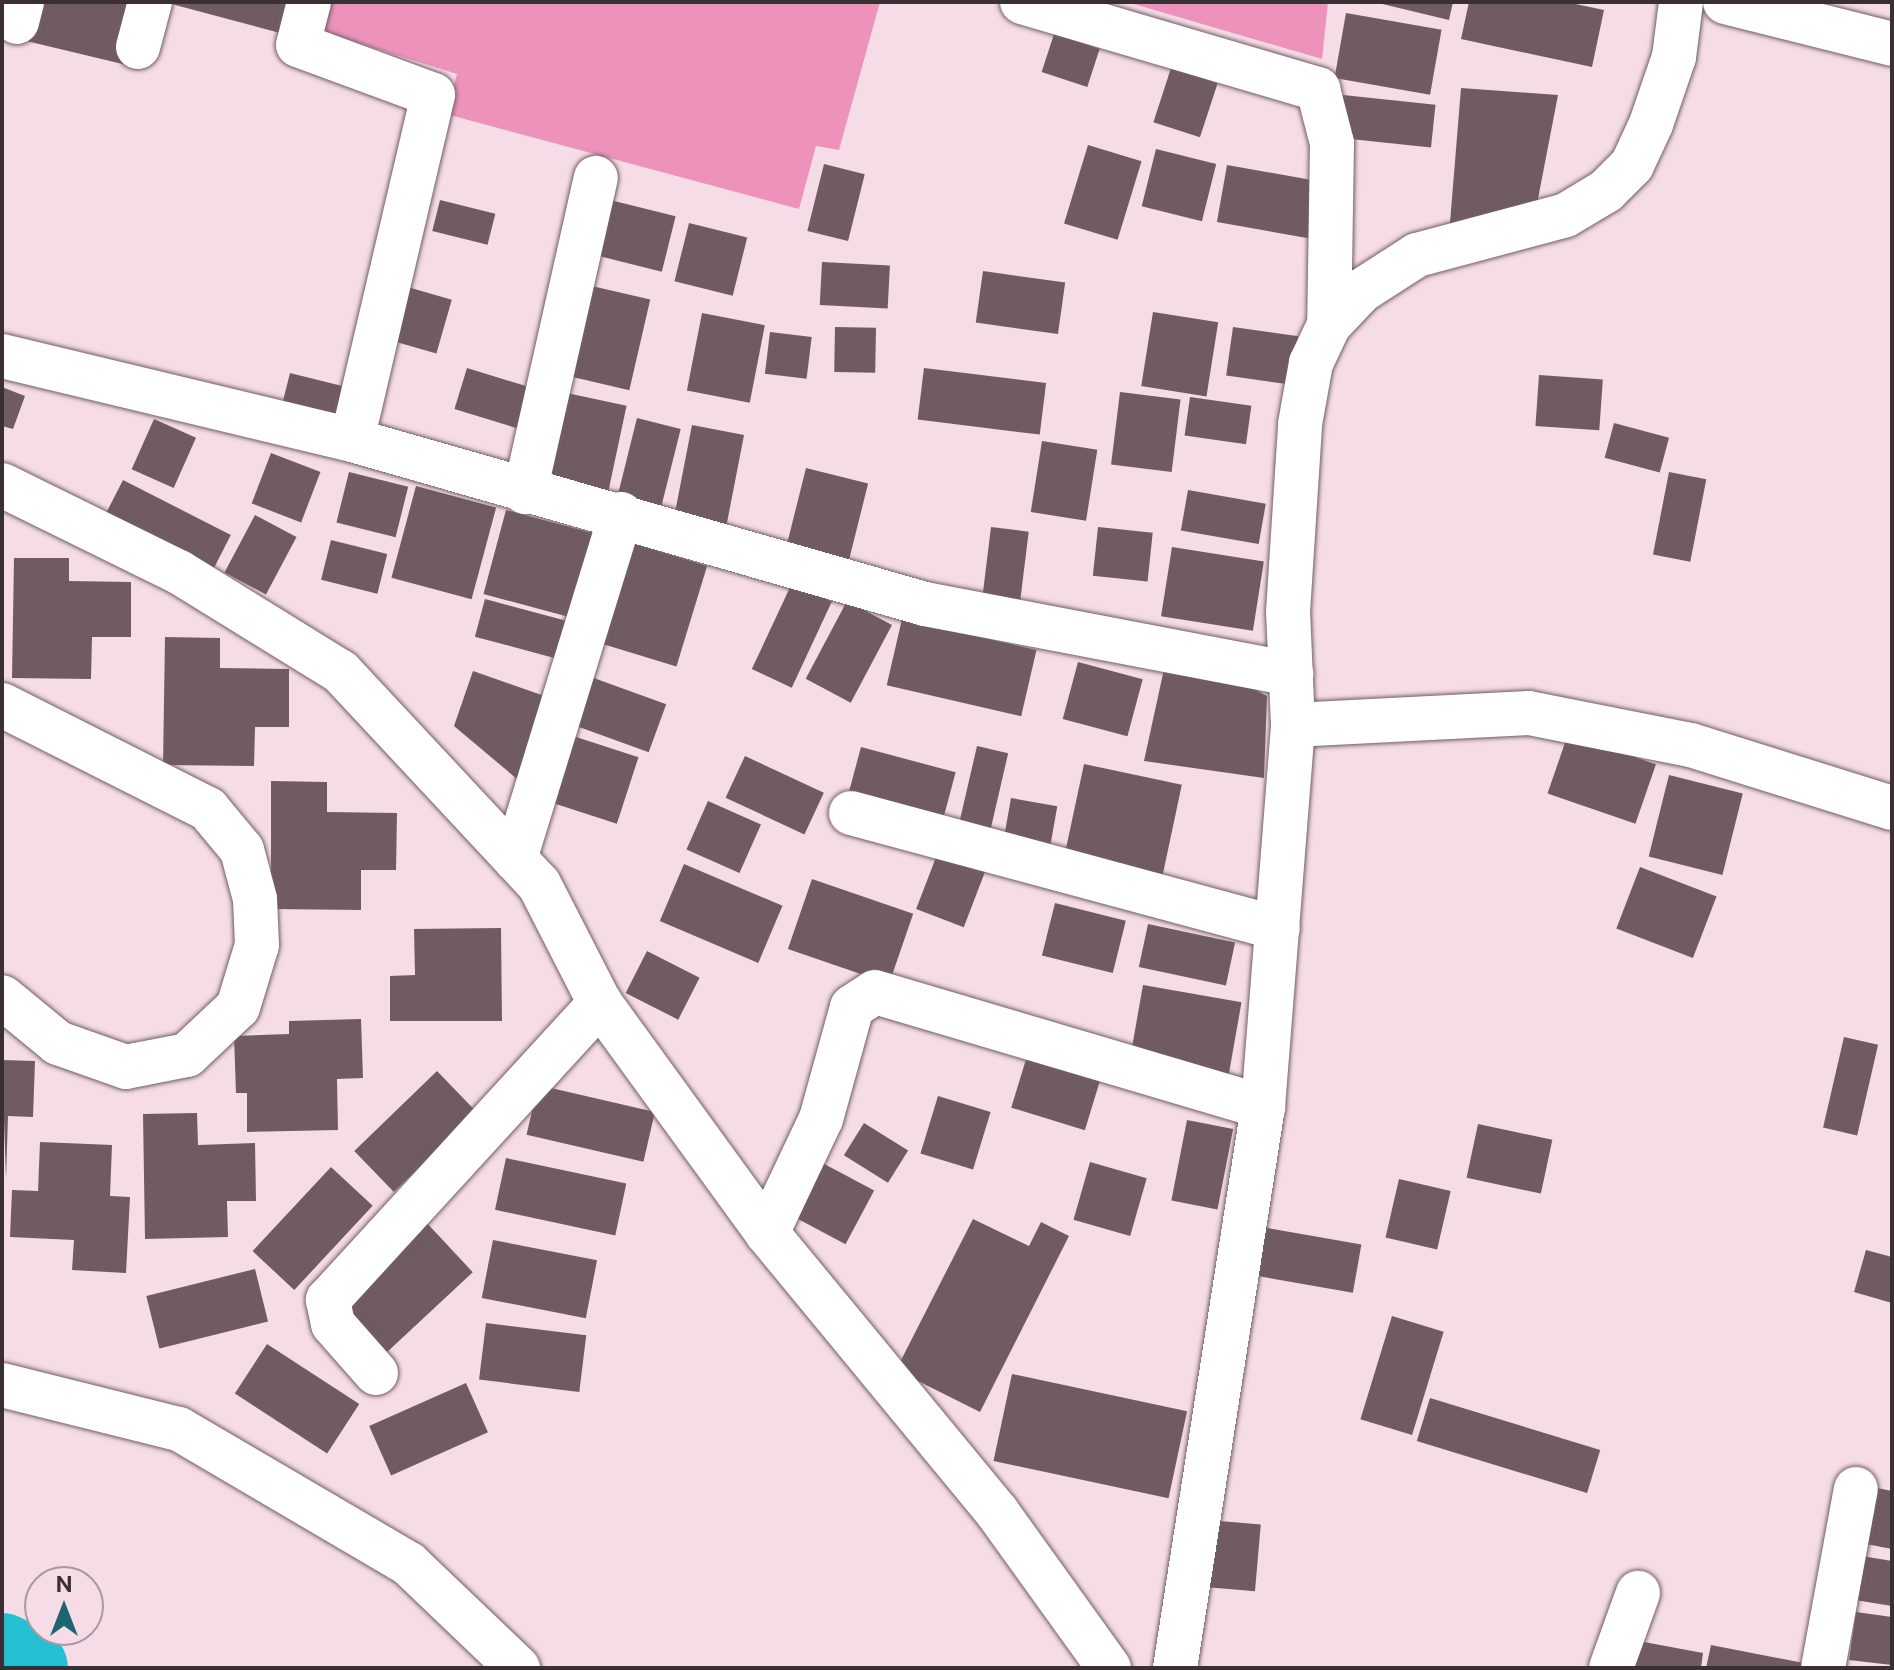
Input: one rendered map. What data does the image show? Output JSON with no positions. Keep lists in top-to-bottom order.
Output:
{
  "north": "top"
}
